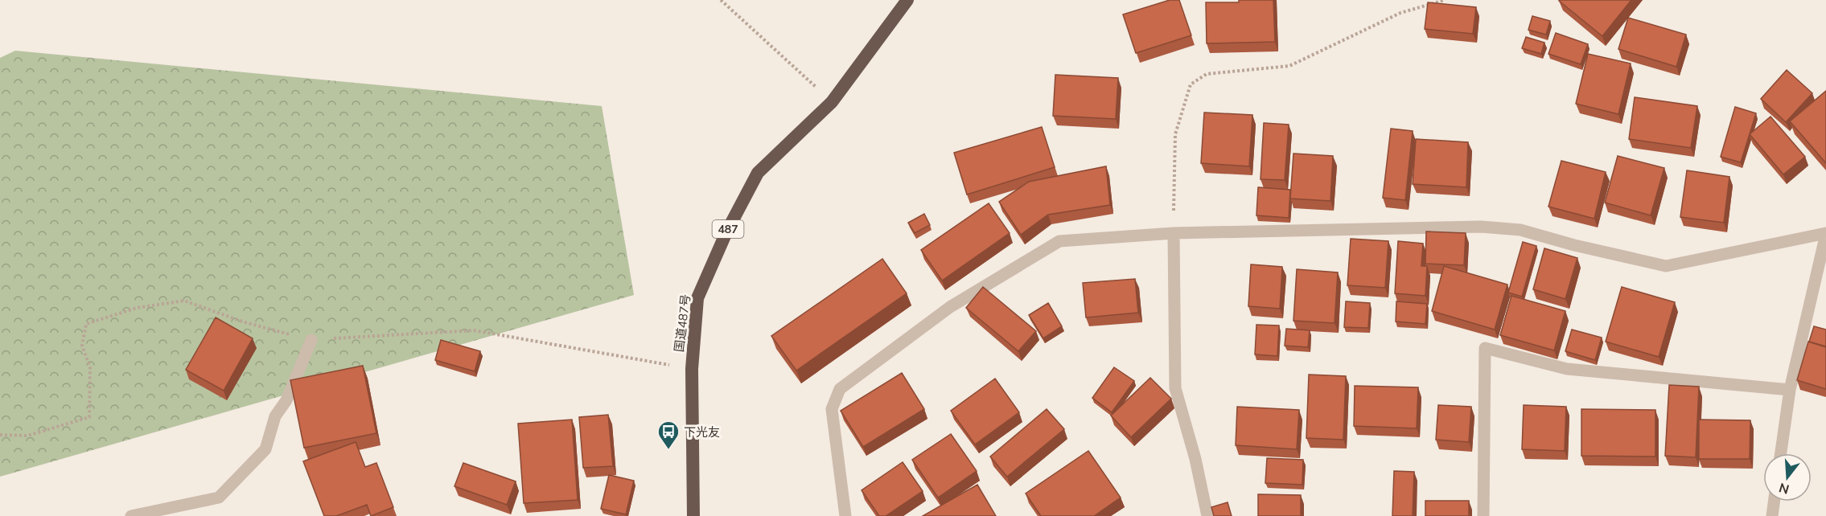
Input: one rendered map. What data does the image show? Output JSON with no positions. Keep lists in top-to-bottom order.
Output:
{
  "streets": {
    "highway": ["487", "国道487号"]
  },
  "places": {
    "bus stop": ["下光友"]
  },
  "north": "bottom"
}
